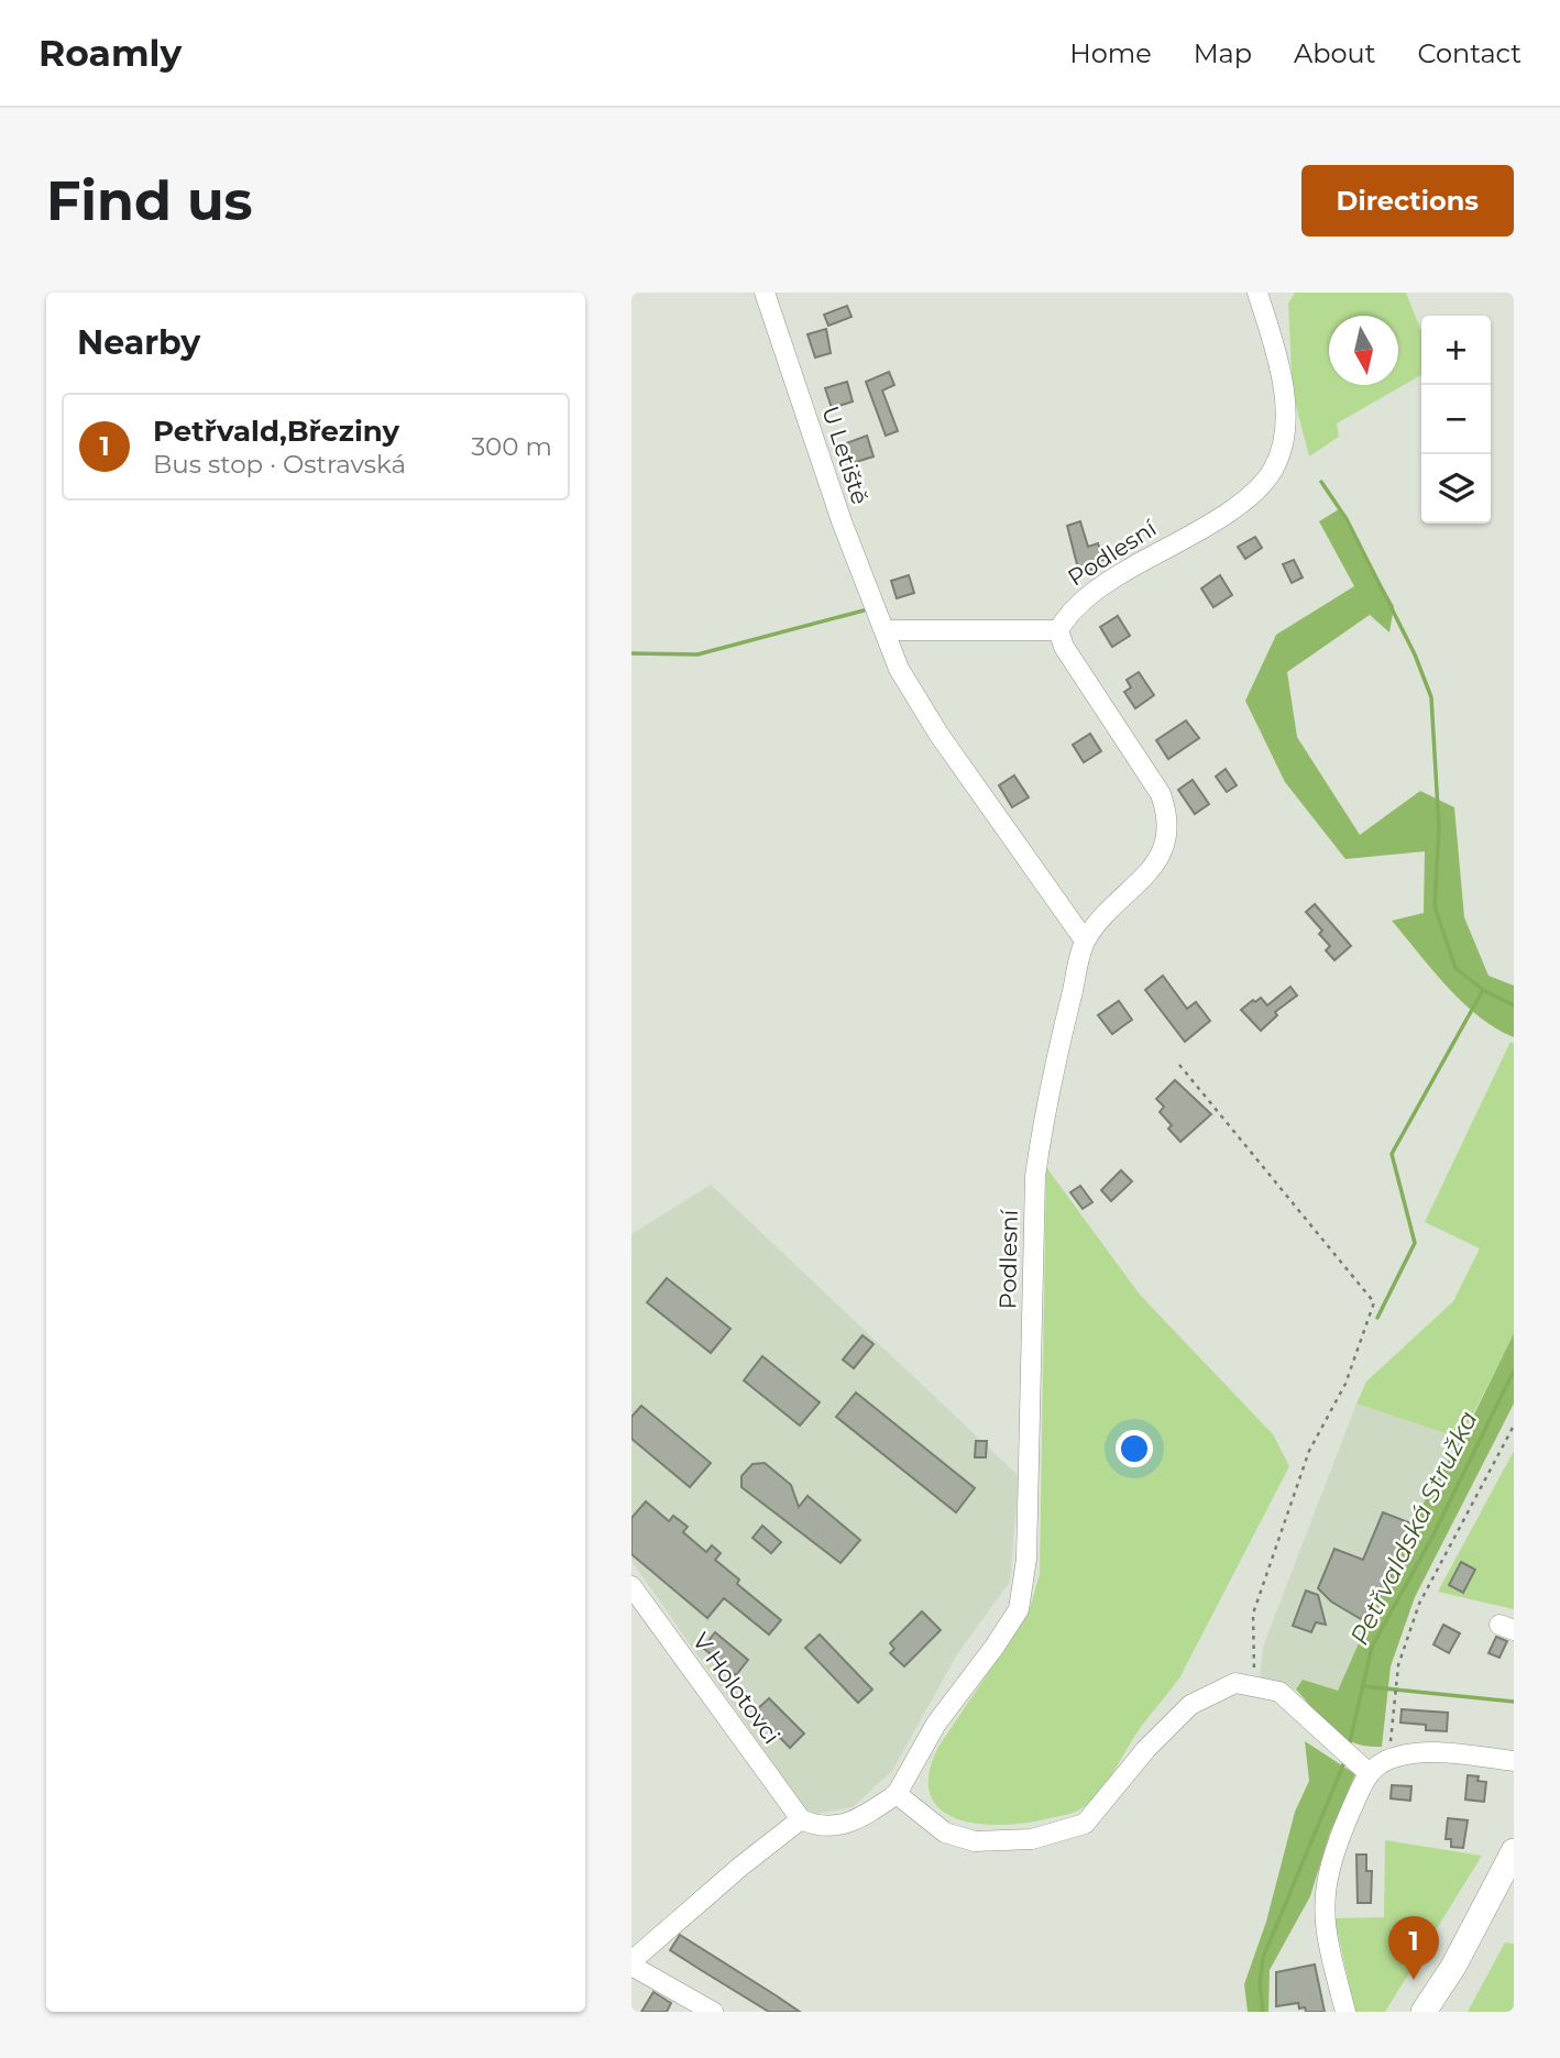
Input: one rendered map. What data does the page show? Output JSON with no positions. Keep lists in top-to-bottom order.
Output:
{
  "streets": {
    "street": ["U Letiště", "Podlesní", "V Holotovci"]
  },
  "crossings": [
    ["U Letiště", "Podlesní"]
  ],
  "water": ["Petřvaldská Stružka"],
  "north": "bottom",
  "page": {
    "header": "Roamly",
    "nav": [
      "Home",
      "Map",
      "About",
      "Contact"
    ],
    "buttons": "Directions",
    "title": "Find us",
    "heading": "Nearby",
    "map_buttons": ["+", "−"],
    "list": [
      {
        "mark": "1",
        "name": "Petřvald,Březiny",
        "note": "Bus stop · Ostravská",
        "value": "300 m"
      }
    ],
    "pins": "1"
  }
}
